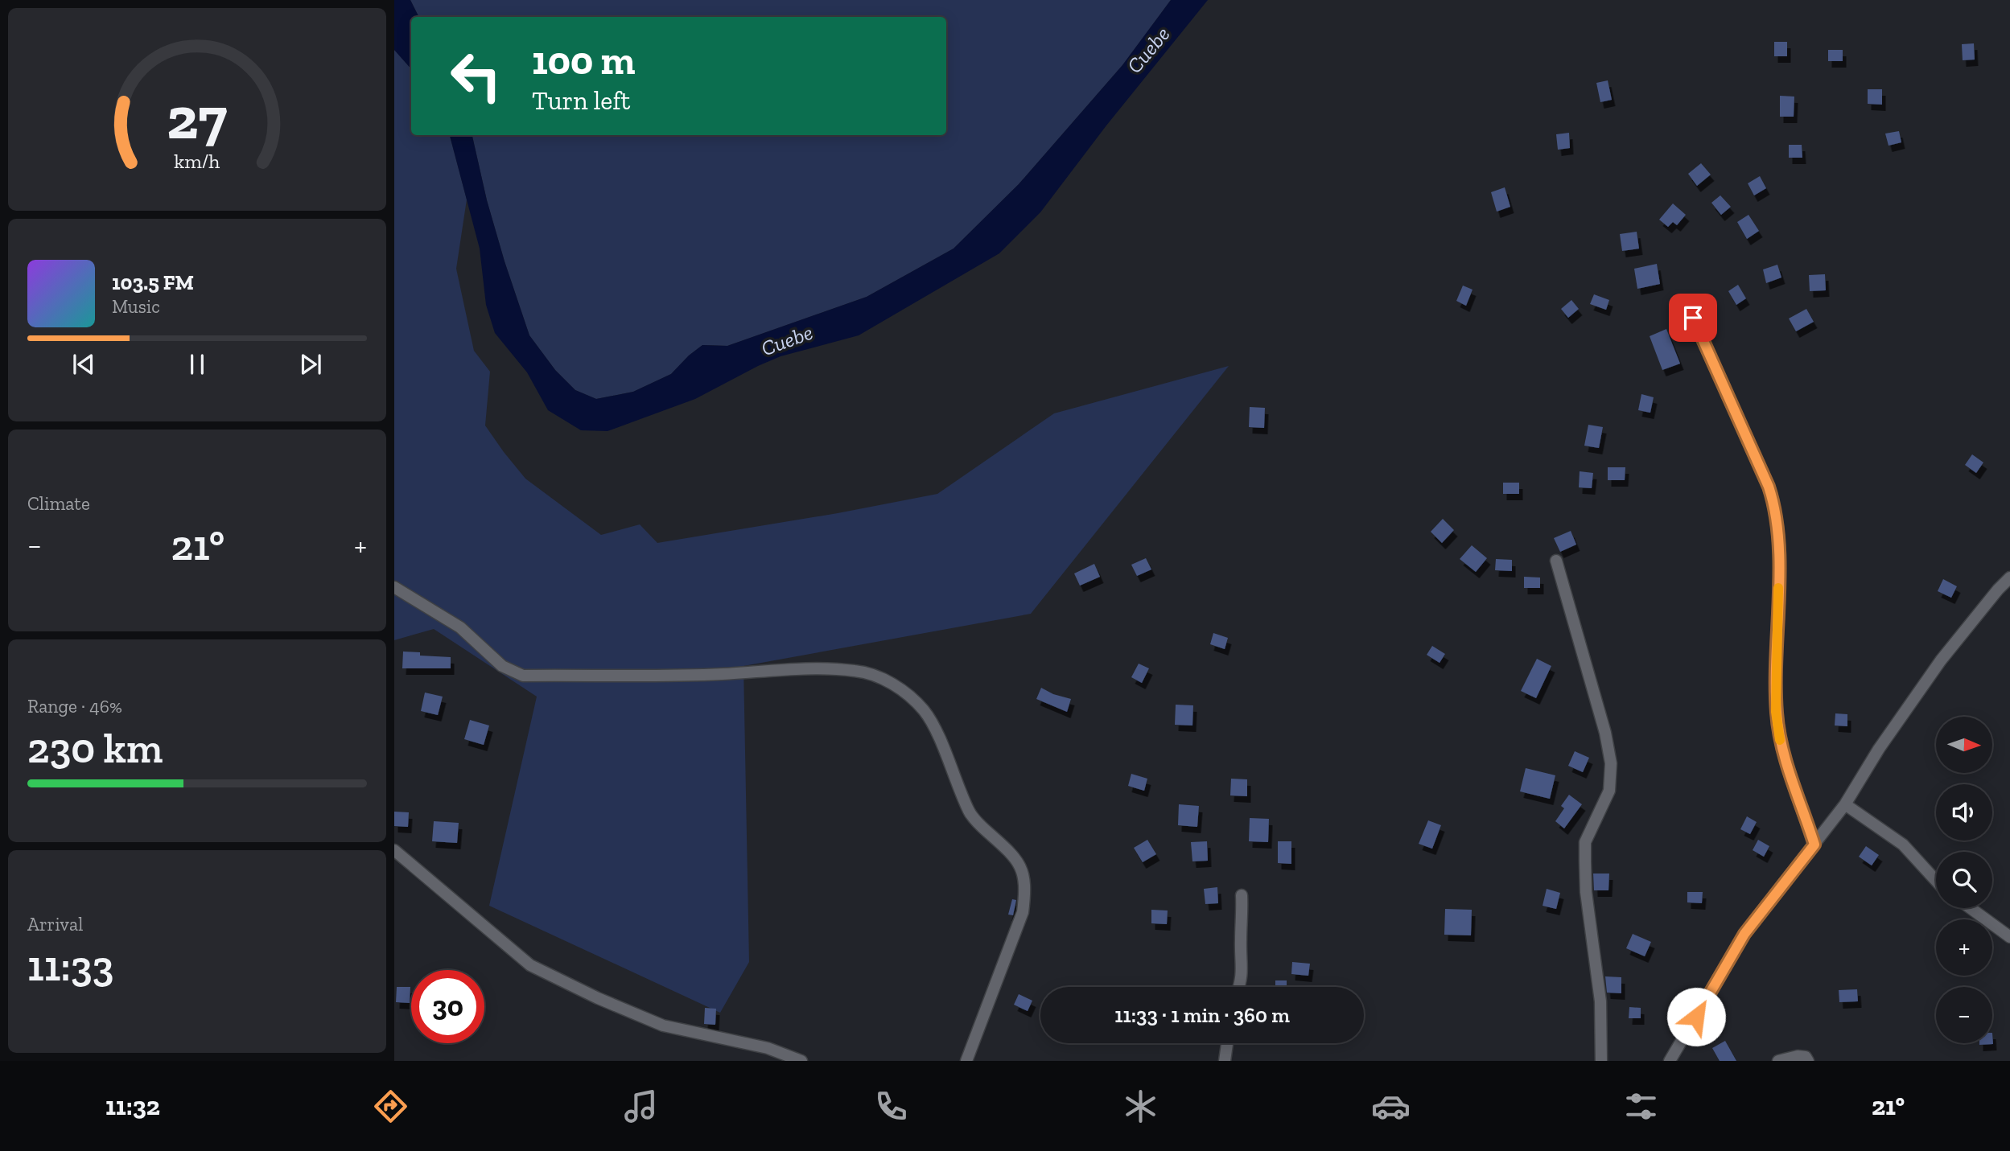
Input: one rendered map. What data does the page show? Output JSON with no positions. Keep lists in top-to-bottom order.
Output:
{
  "water": ["Cuebe"],
  "north": "right",
  "page": {
    "turn": ["100 m", "Turn left"],
    "song": ["103.5 FM", "Music"],
    "tile": [
      "Climate",
      ["Range · 46%", "230 km"],
      ["Arrival", "11:33"]
    ],
    "heat": ["−", "21°", "+"],
    "map_buttons": ["+", "−"],
    "limit": "30",
    "trip": "11:33 · 1 min · 360 m",
    "tabs": ["11:32", "21°"],
    "gauge": ["27", "km/h"]
  }
}
